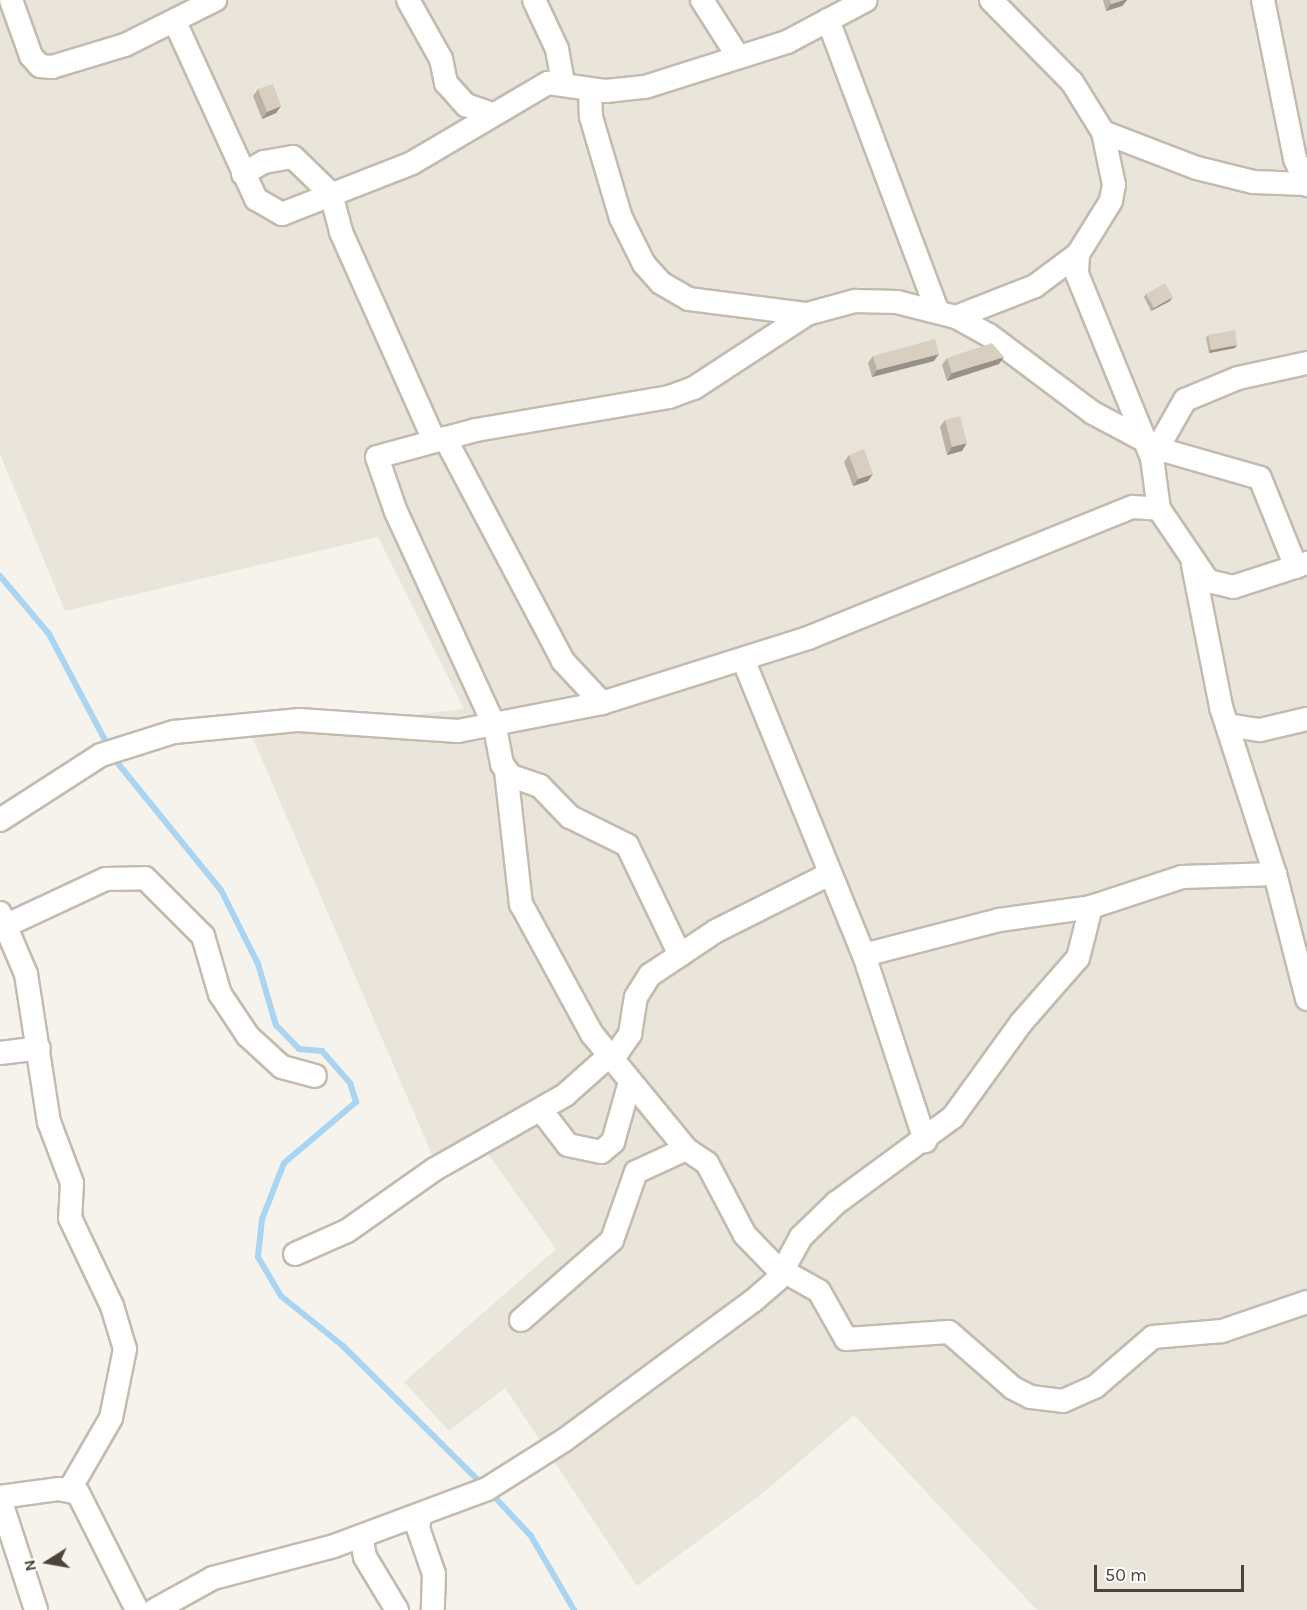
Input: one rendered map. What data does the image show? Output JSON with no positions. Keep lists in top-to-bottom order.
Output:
{
  "scale_bar": "50 m",
  "north": "left"
}
